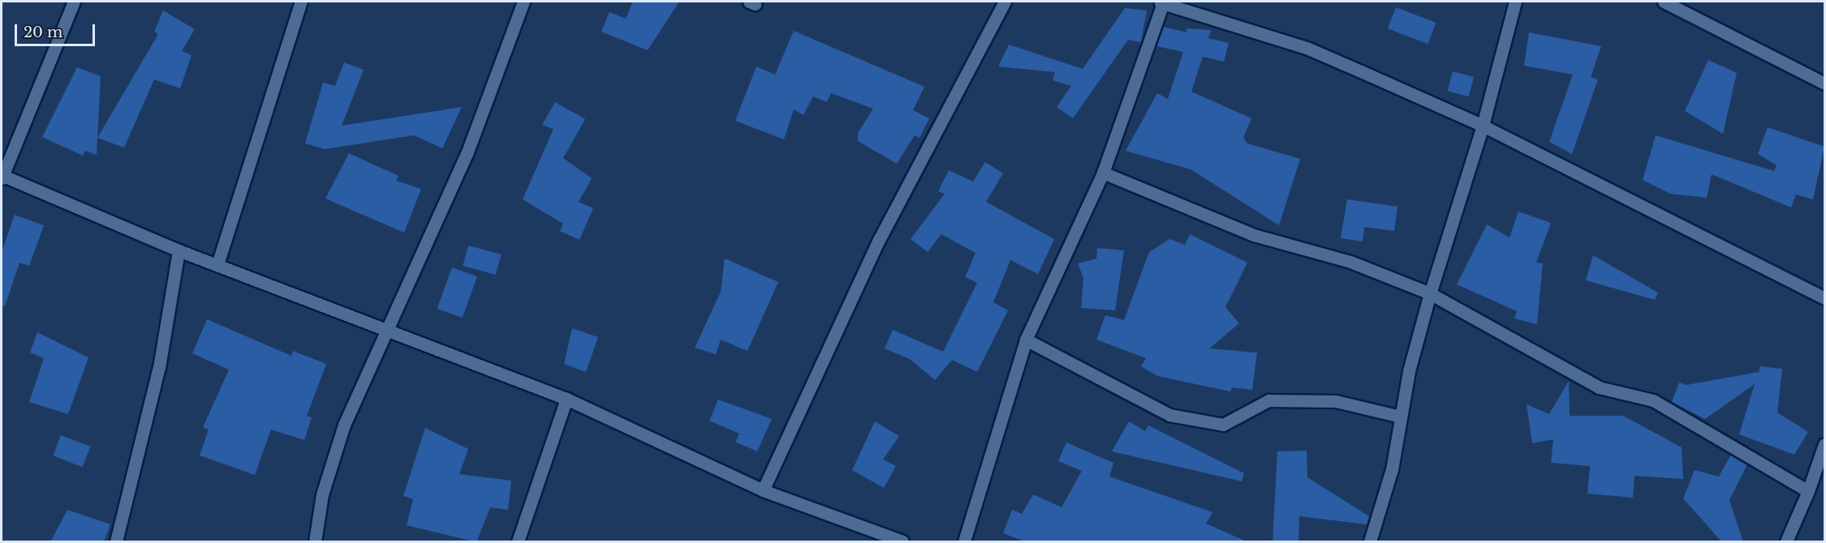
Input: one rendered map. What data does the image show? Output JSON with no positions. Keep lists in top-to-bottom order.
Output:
{
  "scale_bar": "20 m"
}
